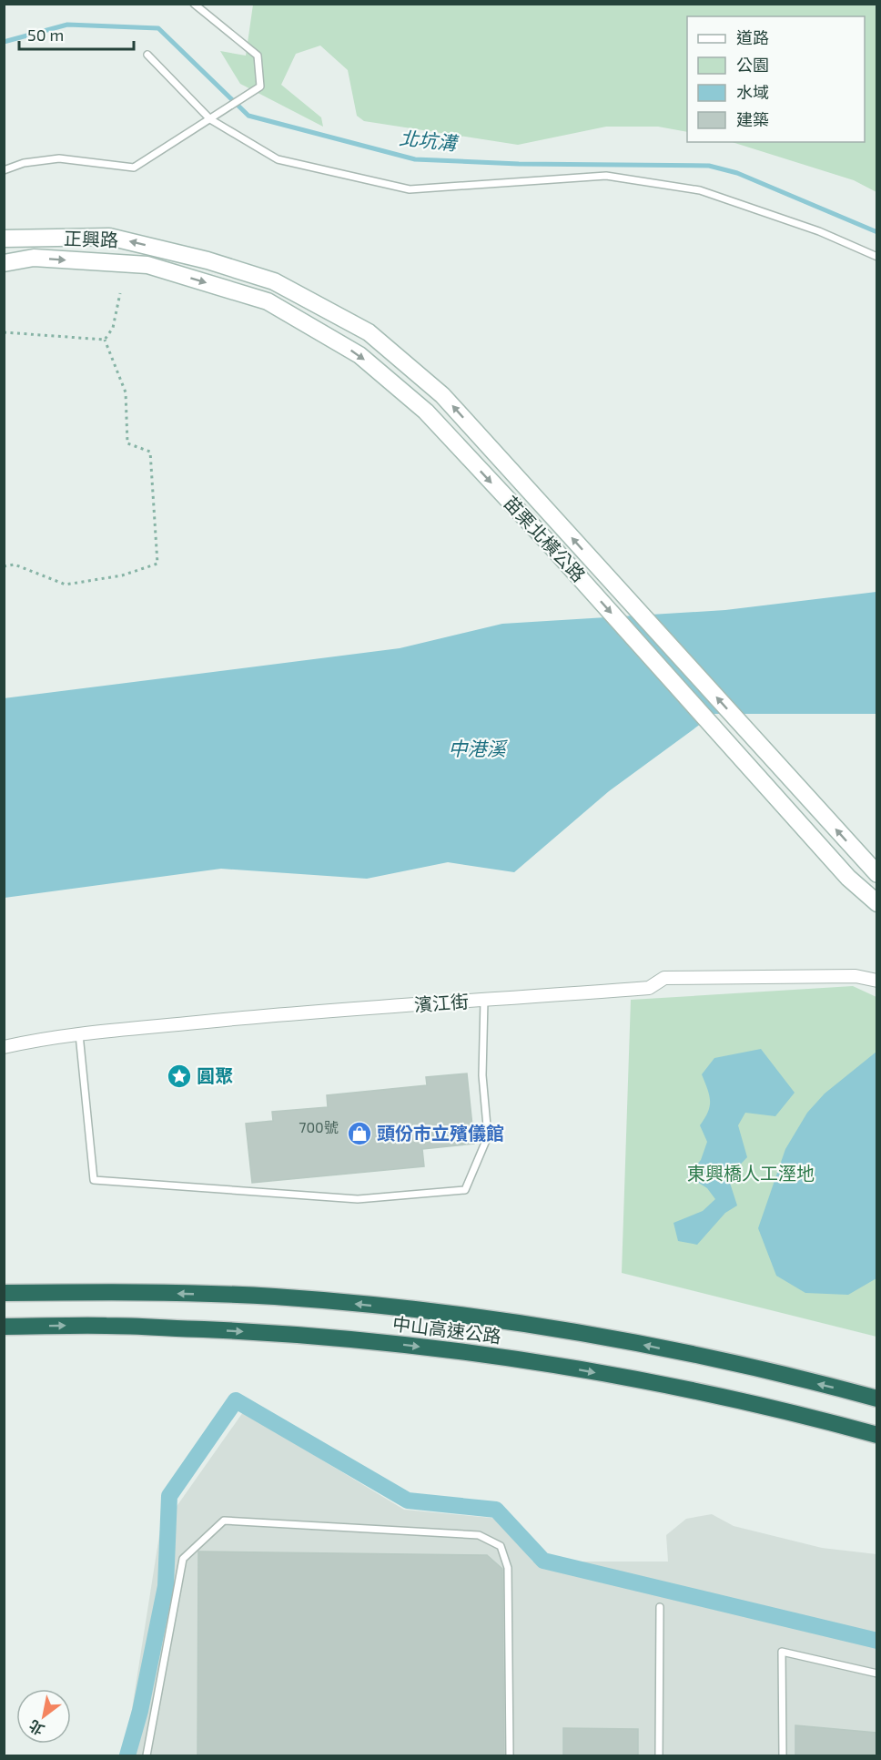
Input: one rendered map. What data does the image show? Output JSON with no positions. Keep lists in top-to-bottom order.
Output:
{
  "streets": {
    "highway": ["中山高速公路"],
    "main road": ["正興路", "苗栗北橫公路"],
    "street": ["濱江街"]
  },
  "crossings": [
    ["正興路", "苗栗北橫公路"]
  ],
  "water": ["北坑溝", "中港溪"],
  "parks": ["東興橋人工溼地"],
  "places": {
    "place": ["圓聚"],
    "shop": ["頭份市立殯儀館"]
  },
  "house_numbers": ["700號"],
  "legend": [
    "道路",
    "公園",
    "水域",
    "建築"
  ],
  "scale_bar": "50 m",
  "north": "bottom left"
}
